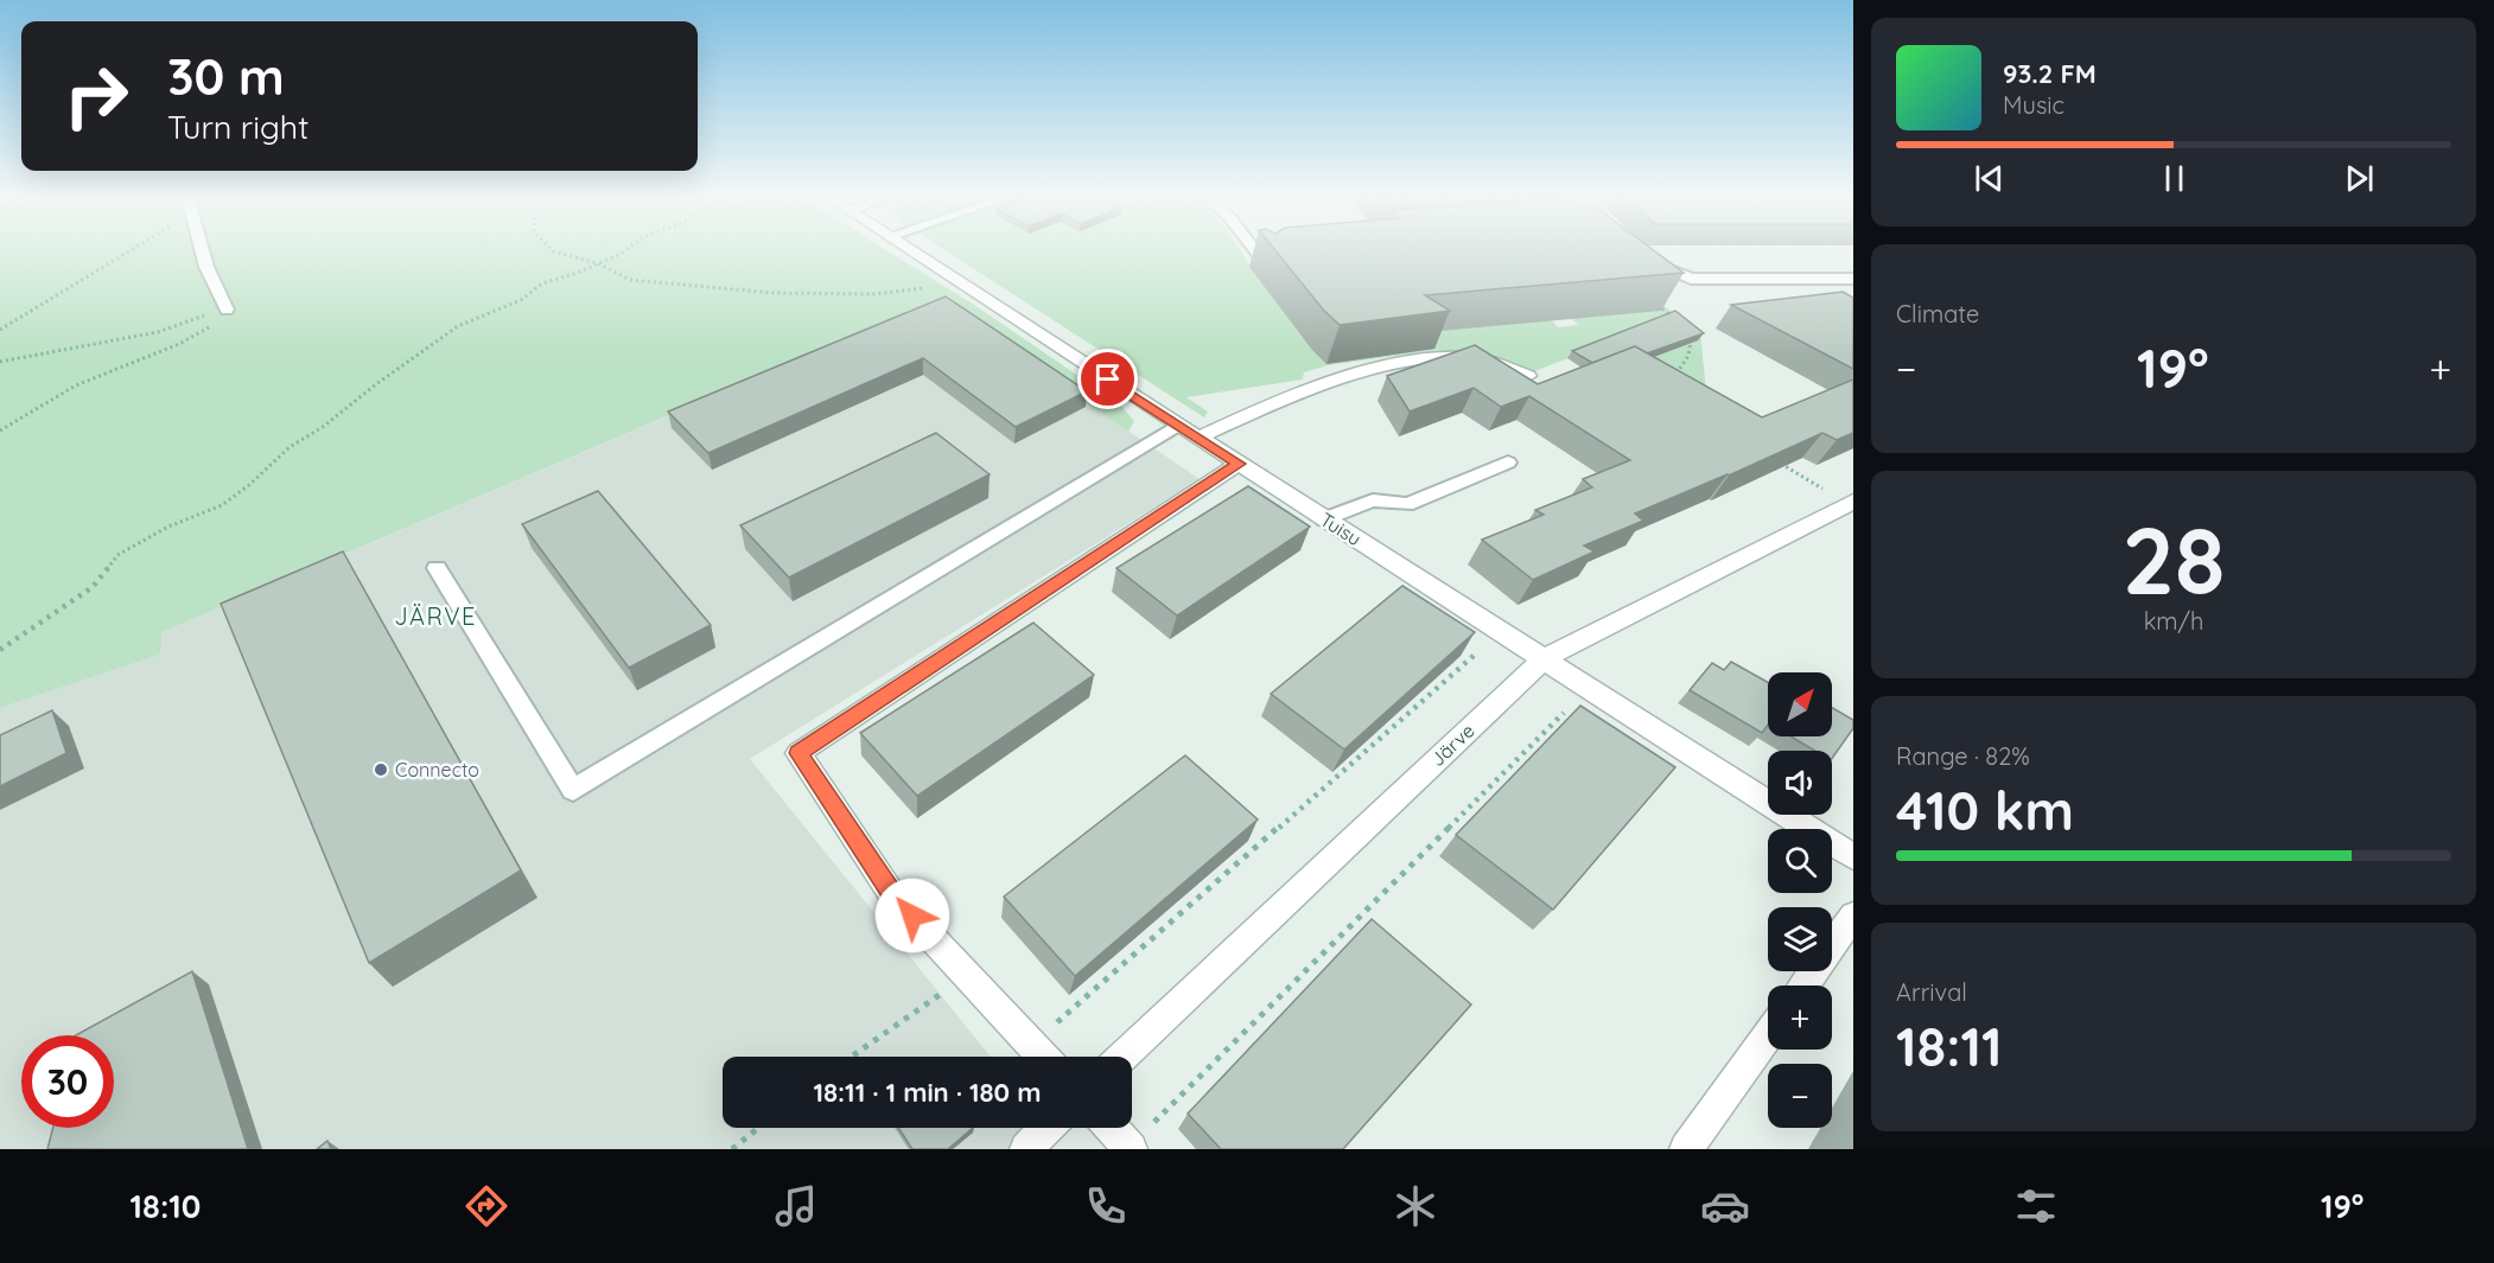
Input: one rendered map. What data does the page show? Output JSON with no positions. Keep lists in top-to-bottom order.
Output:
{
  "streets": {
    "street": ["Tuisu", "Järve"]
  },
  "crossings": [
    ["Tuisu", "Järve"]
  ],
  "districts": ["JÄRVE"],
  "places": ["Connecto"],
  "north": "top right",
  "page": {
    "turn": ["30 m", "Turn right"],
    "song": ["93.2 FM", "Music"],
    "tile": [
      "Climate",
      ["28", "km/h"],
      ["Range · 82%", "410 km"],
      ["Arrival", "18:11"]
    ],
    "heat": ["−", "19°", "+"],
    "map_buttons": ["+", "−"],
    "limit": "30",
    "trip": "18:11 · 1 min · 180 m",
    "tabs": ["18:10", "19°"]
  }
}
